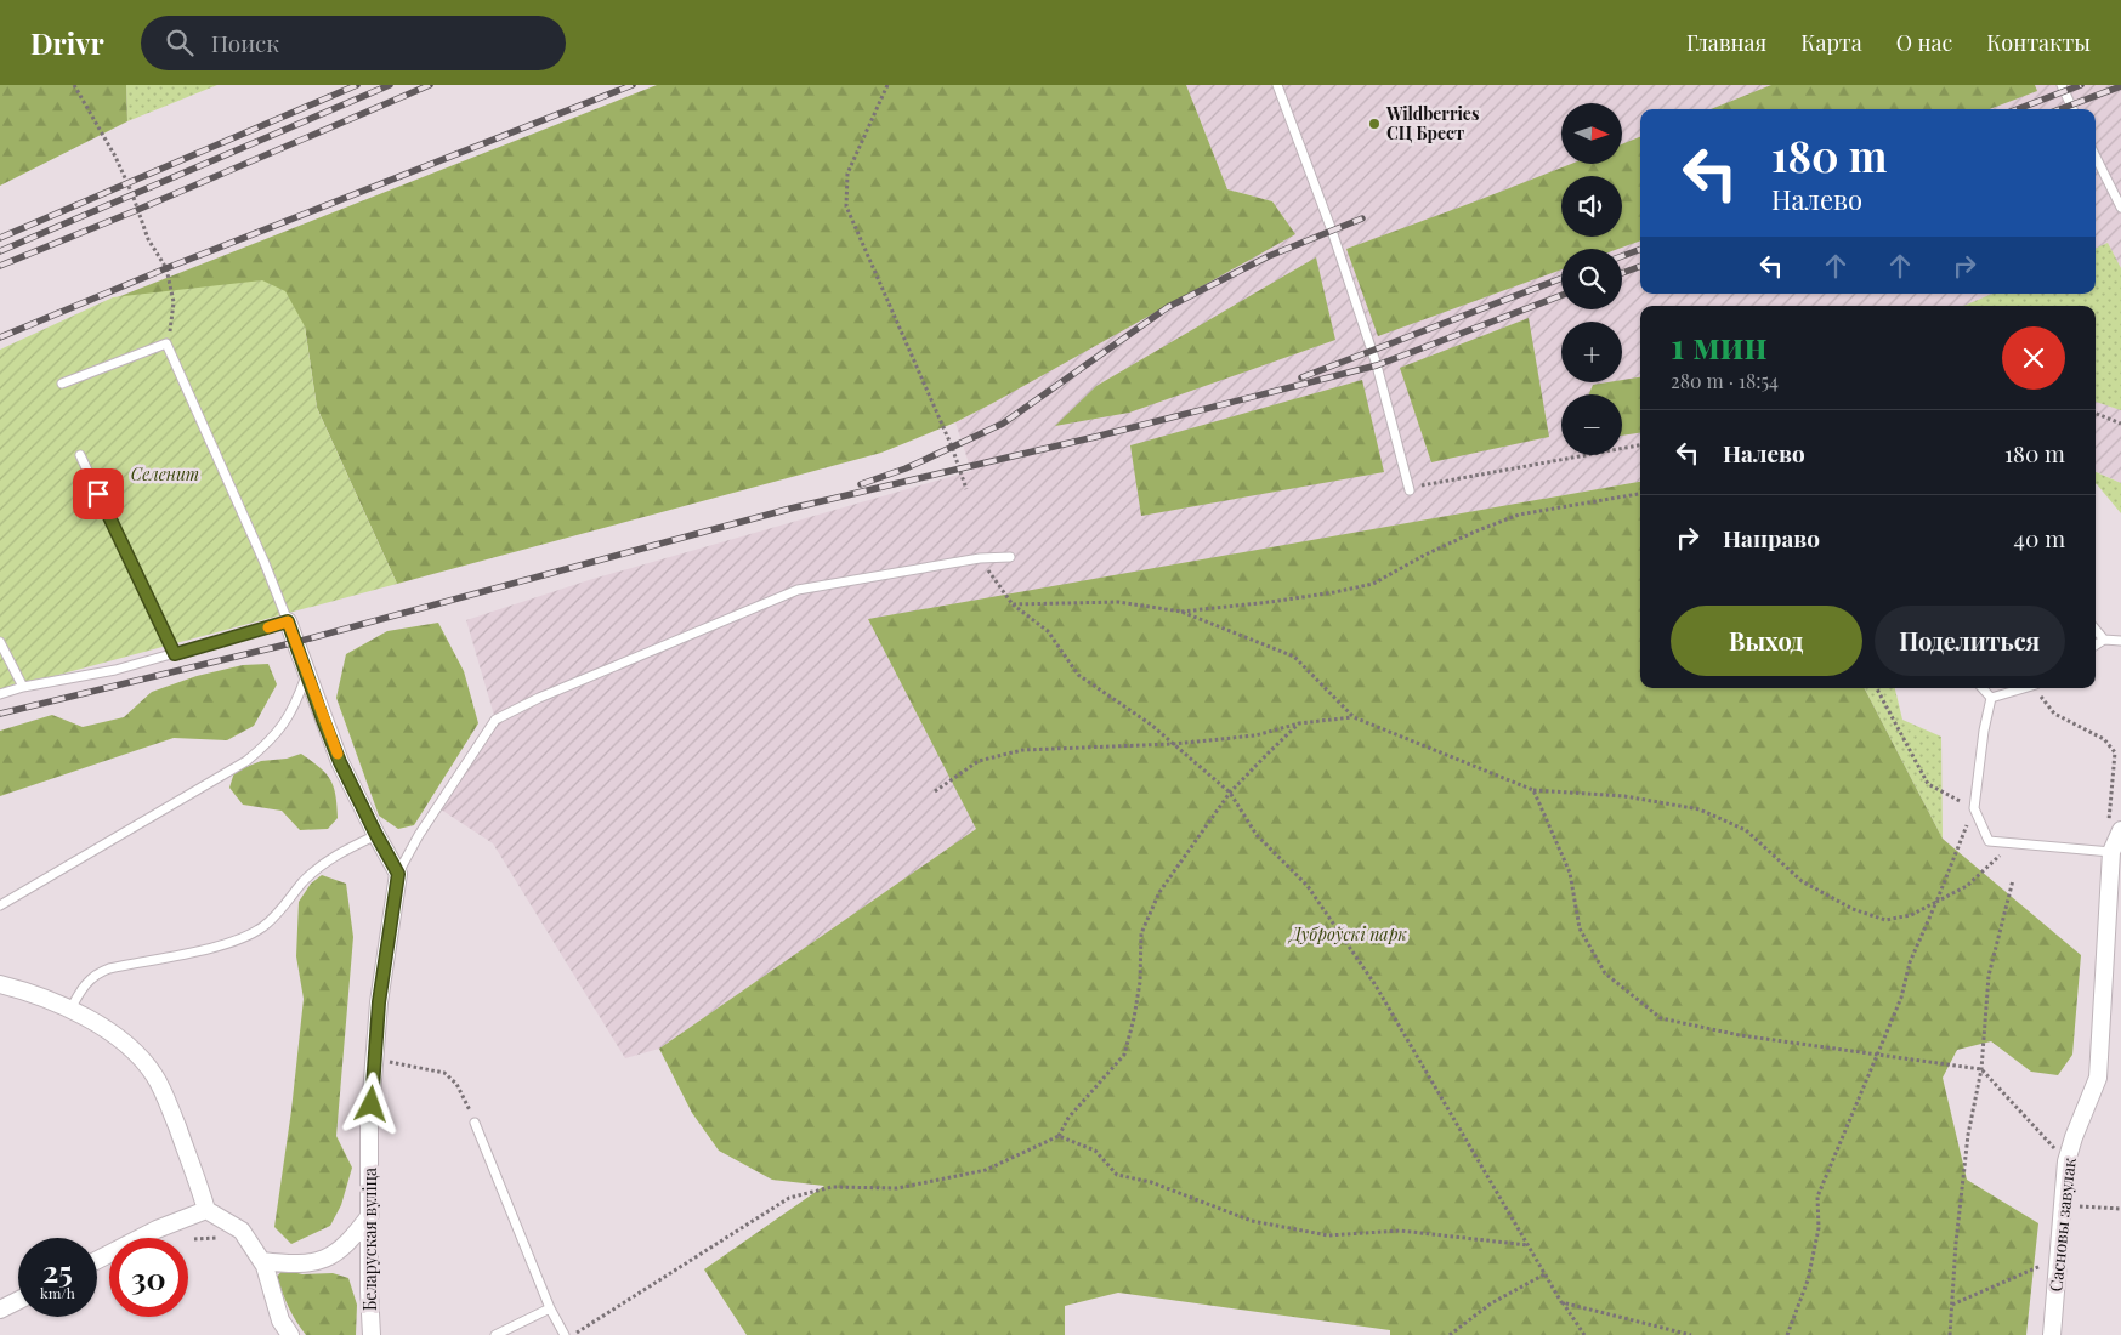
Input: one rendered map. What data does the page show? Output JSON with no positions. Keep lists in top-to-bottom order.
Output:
{
  "streets": {
    "street": ["Сасновы завулак", "Беларуская вуліца"]
  },
  "parks": ["Селенит", "Дуброўскі парк"],
  "places": ["Wildberries СЦ Брест"],
  "north": "right",
  "page": {
    "header": "Drivr",
    "search": "Поиск",
    "nav": [
      "Главная",
      "Карта",
      "О нас",
      "Контакты"
    ],
    "map_buttons": ["+", "−"],
    "turn": ["180 m", "Налево"],
    "heading": ["1 мин", "280 m · 18:54"],
    "list": [
      {
        "name": "Налево",
        "value": "180 m"
      },
      {
        "name": "Направо",
        "value": "40 m"
      }
    ],
    "buttons": ["Выход", "Поделиться"],
    "speed": "25 km/h",
    "limit": "30"
  }
}
